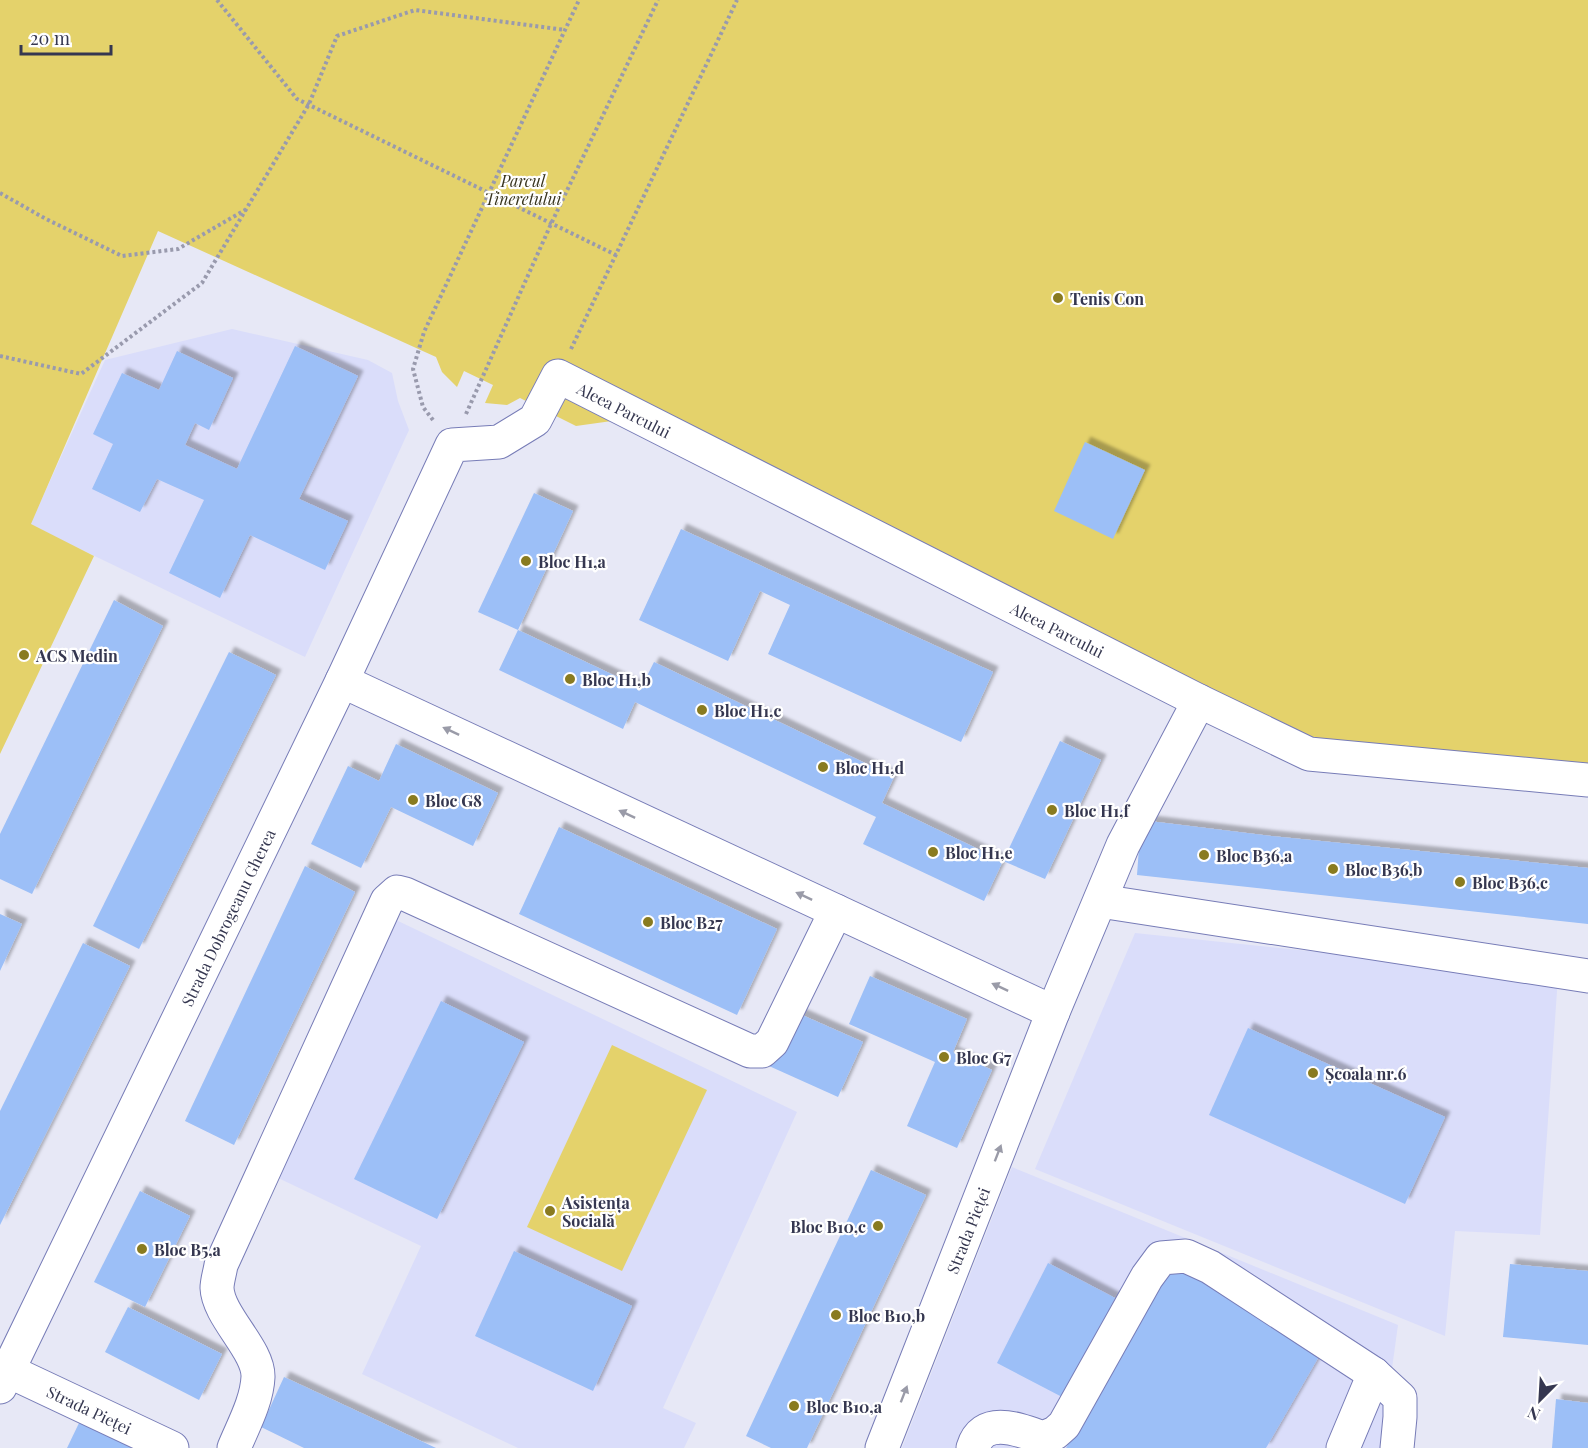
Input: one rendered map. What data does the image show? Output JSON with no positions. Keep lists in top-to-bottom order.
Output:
{
  "streets": {
    "street": ["Aleea Parcului", "Strada Dobrogeanu Gherea", "Strada Pieței"]
  },
  "crossings": [
    ["Aleea Parcului", "Strada Pieței"],
    ["Strada Dobrogeanu Gherea", "Strada Pieței"]
  ],
  "one_way": ["Strada Pieței"],
  "parks": ["Parcul Tineretului"],
  "places": [
    "Tenis Con",
    "Bloc H1,a",
    "ACS Medin",
    "Bloc H1,b",
    "Bloc H1,c",
    "Bloc H1,d",
    "Bloc G8",
    "Bloc H1,f",
    "Bloc H1,e",
    "Bloc B36,a",
    "Bloc B36,b",
    "Bloc B36,c",
    "Bloc B27",
    "Bloc G7",
    "Școala nr.6",
    "Asistența Socială",
    "Bloc B10,c",
    "Bloc B5,a",
    "Bloc B10,b",
    "Bloc B10,a"
  ],
  "scale_bar": "20 m",
  "north": "bottom left"
}
